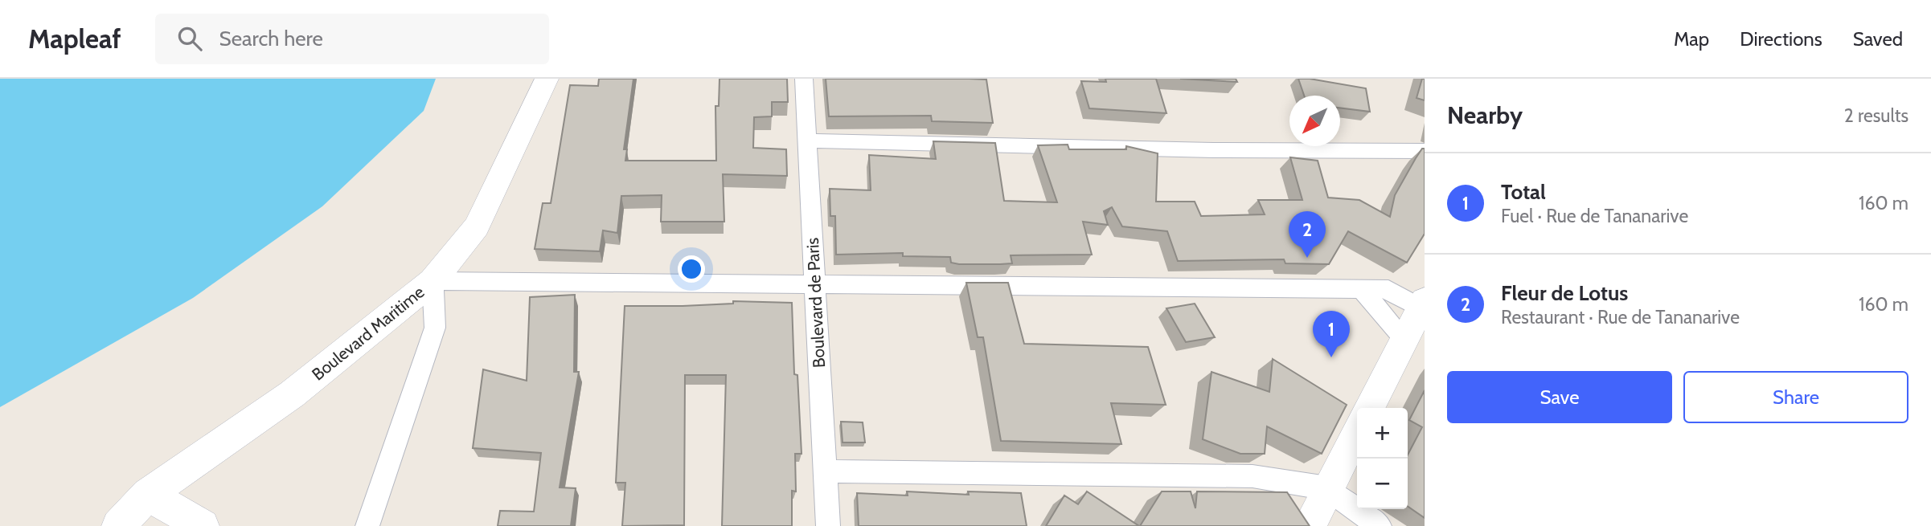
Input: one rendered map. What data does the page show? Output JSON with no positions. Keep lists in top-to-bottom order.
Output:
{
  "streets": {
    "street": ["Boulevard de Paris", "Boulevard Maritime"]
  },
  "north": "bottom left",
  "page": {
    "header": "Mapleaf",
    "search": "Search here",
    "nav": ["Map", "Directions", "Saved"],
    "heading": ["Nearby", "2 results"],
    "list": [
      {
        "mark": "1",
        "name": "Total",
        "note": "Fuel · Rue de Tananarive",
        "value": "160 m"
      },
      {
        "mark": "2",
        "name": "Fleur de Lotus",
        "note": "Restaurant · Rue de Tananarive",
        "value": "160 m"
      }
    ],
    "pins": ["2", "1"],
    "buttons": ["Save", "Share"],
    "map_buttons": ["+", "−"]
  }
}
